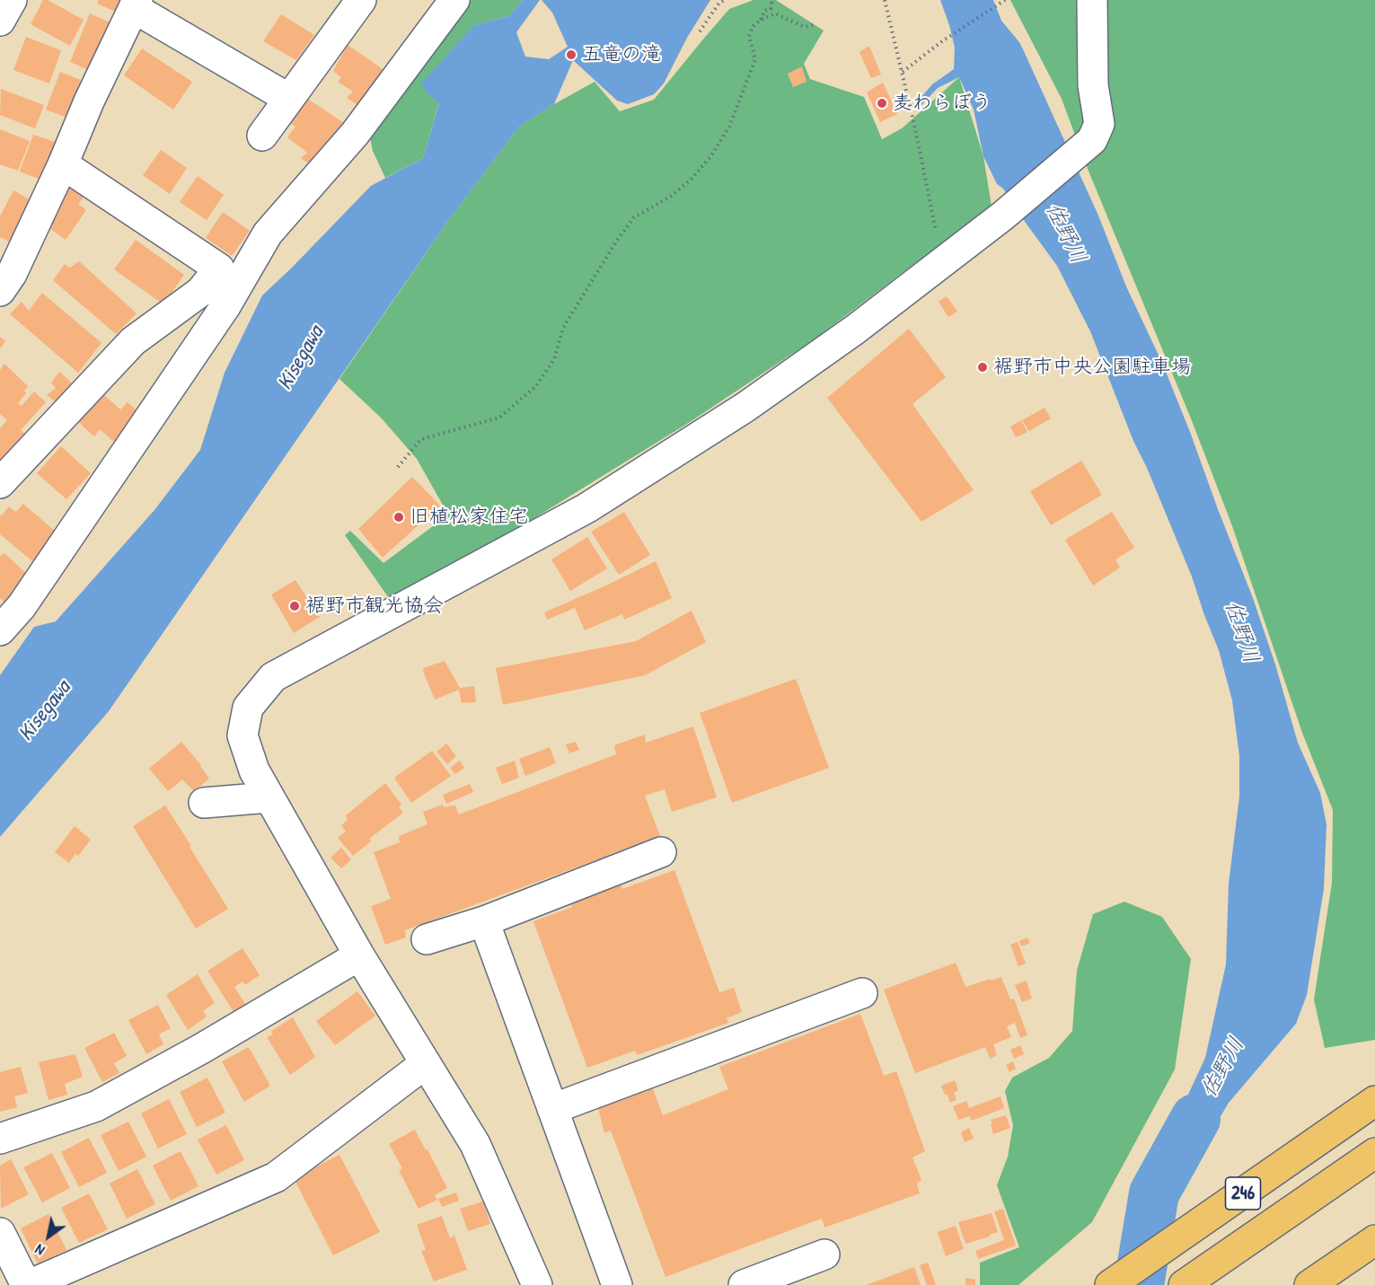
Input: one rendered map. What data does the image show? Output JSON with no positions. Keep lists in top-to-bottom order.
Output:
{
  "streets": {
    "highway": ["246"]
  },
  "water": ["佐野川", "Kisegawa"],
  "places": [
    "五竜の滝",
    "麦わらぼう",
    "裾野市中央公園駐車場",
    "旧植松家住宅",
    "裾野市観光協会"
  ],
  "north": "bottom left"
}
